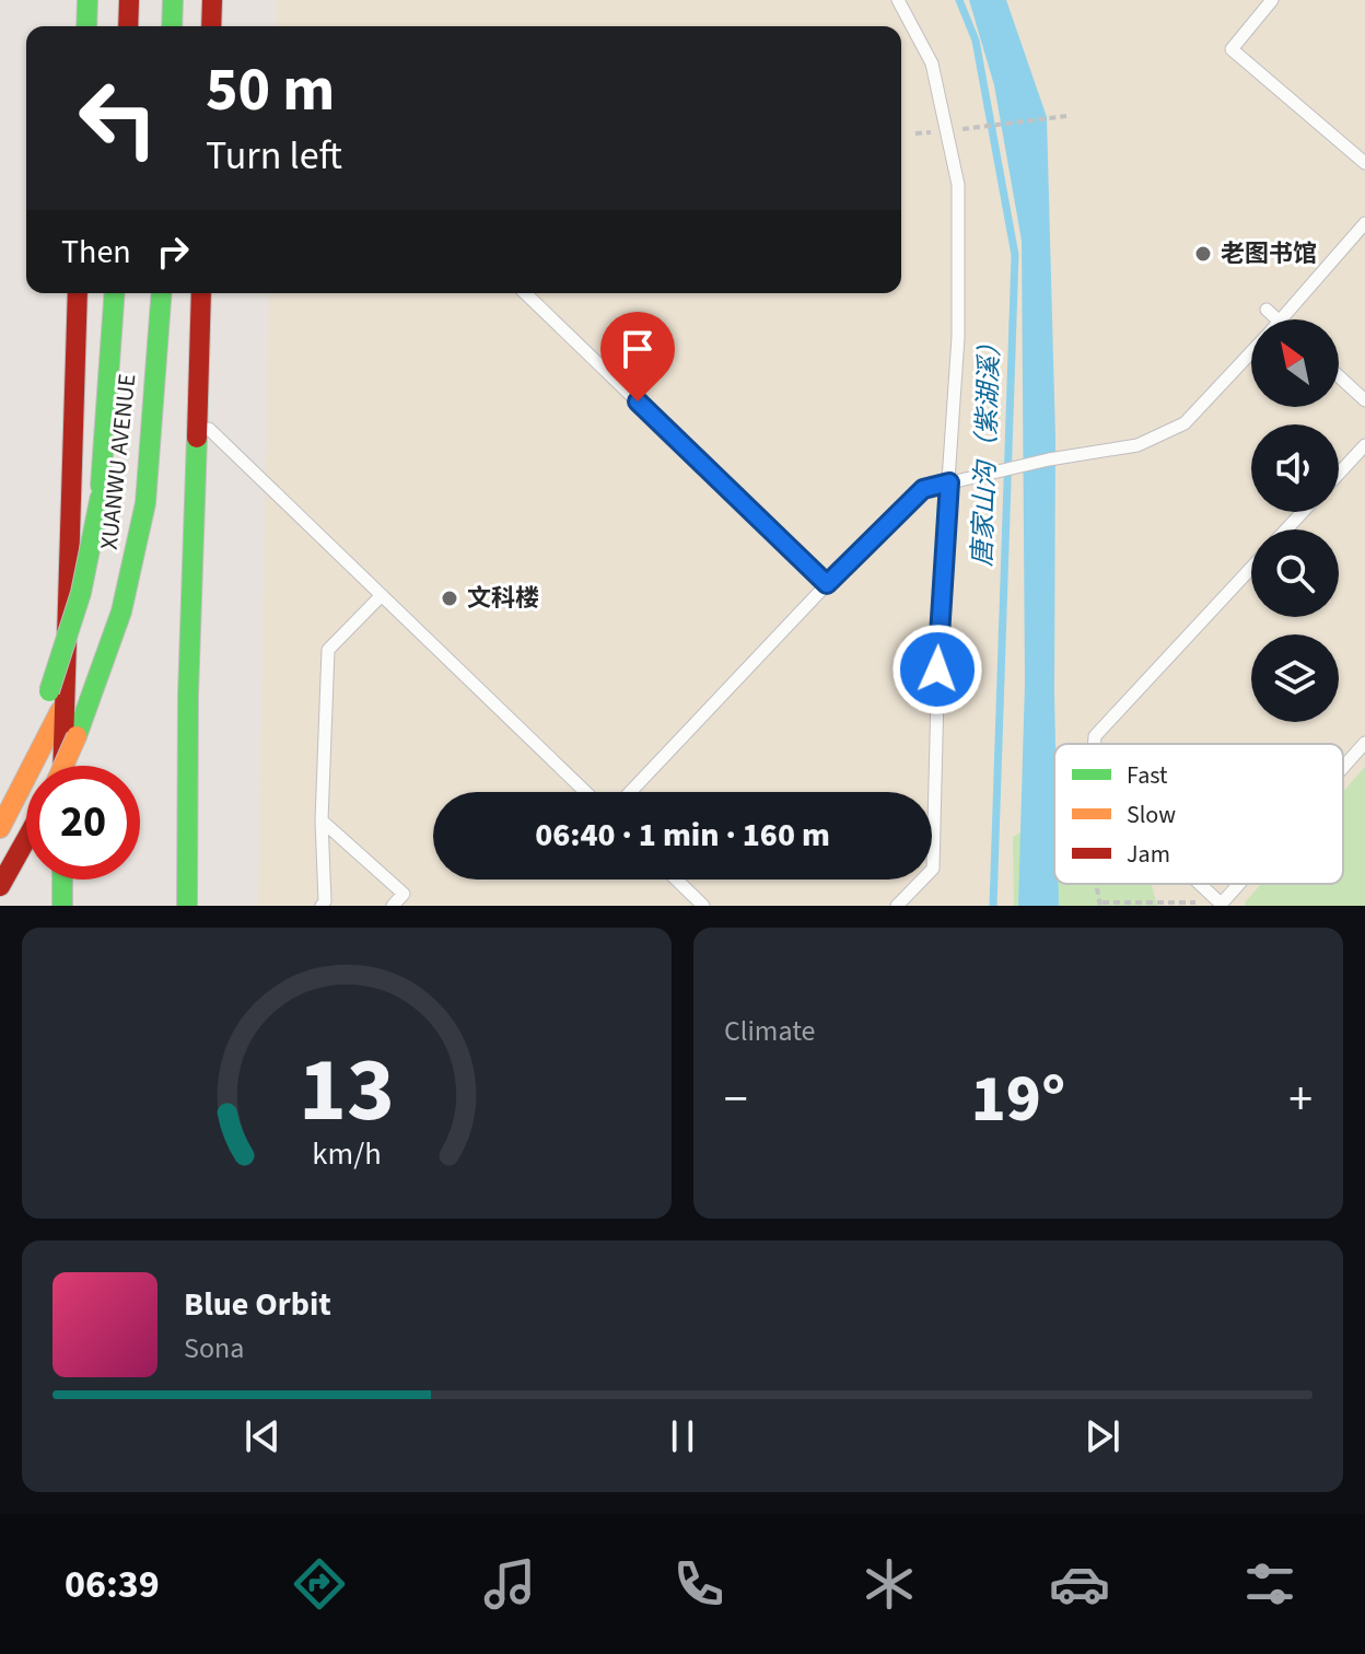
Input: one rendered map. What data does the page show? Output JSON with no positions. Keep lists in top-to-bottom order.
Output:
{
  "streets": {
    "highway": ["XUANWU AVENUE"]
  },
  "water": ["唐家山沟（紫湖溪）"],
  "places": ["老图书馆", "文科楼"],
  "legend": ["Fast", "Slow", "Jam"],
  "north": "top left",
  "page": {
    "turn": ["50 m", "Turn left"],
    "then": "Then",
    "limit": "20",
    "trip": "06:40 · 1 min · 160 m",
    "tile": "Climate",
    "heat": ["−", "19°", "+"],
    "song": ["Blue Orbit", "Sona"],
    "tabs": "06:39",
    "gauge": ["13", "km/h"]
  }
}
